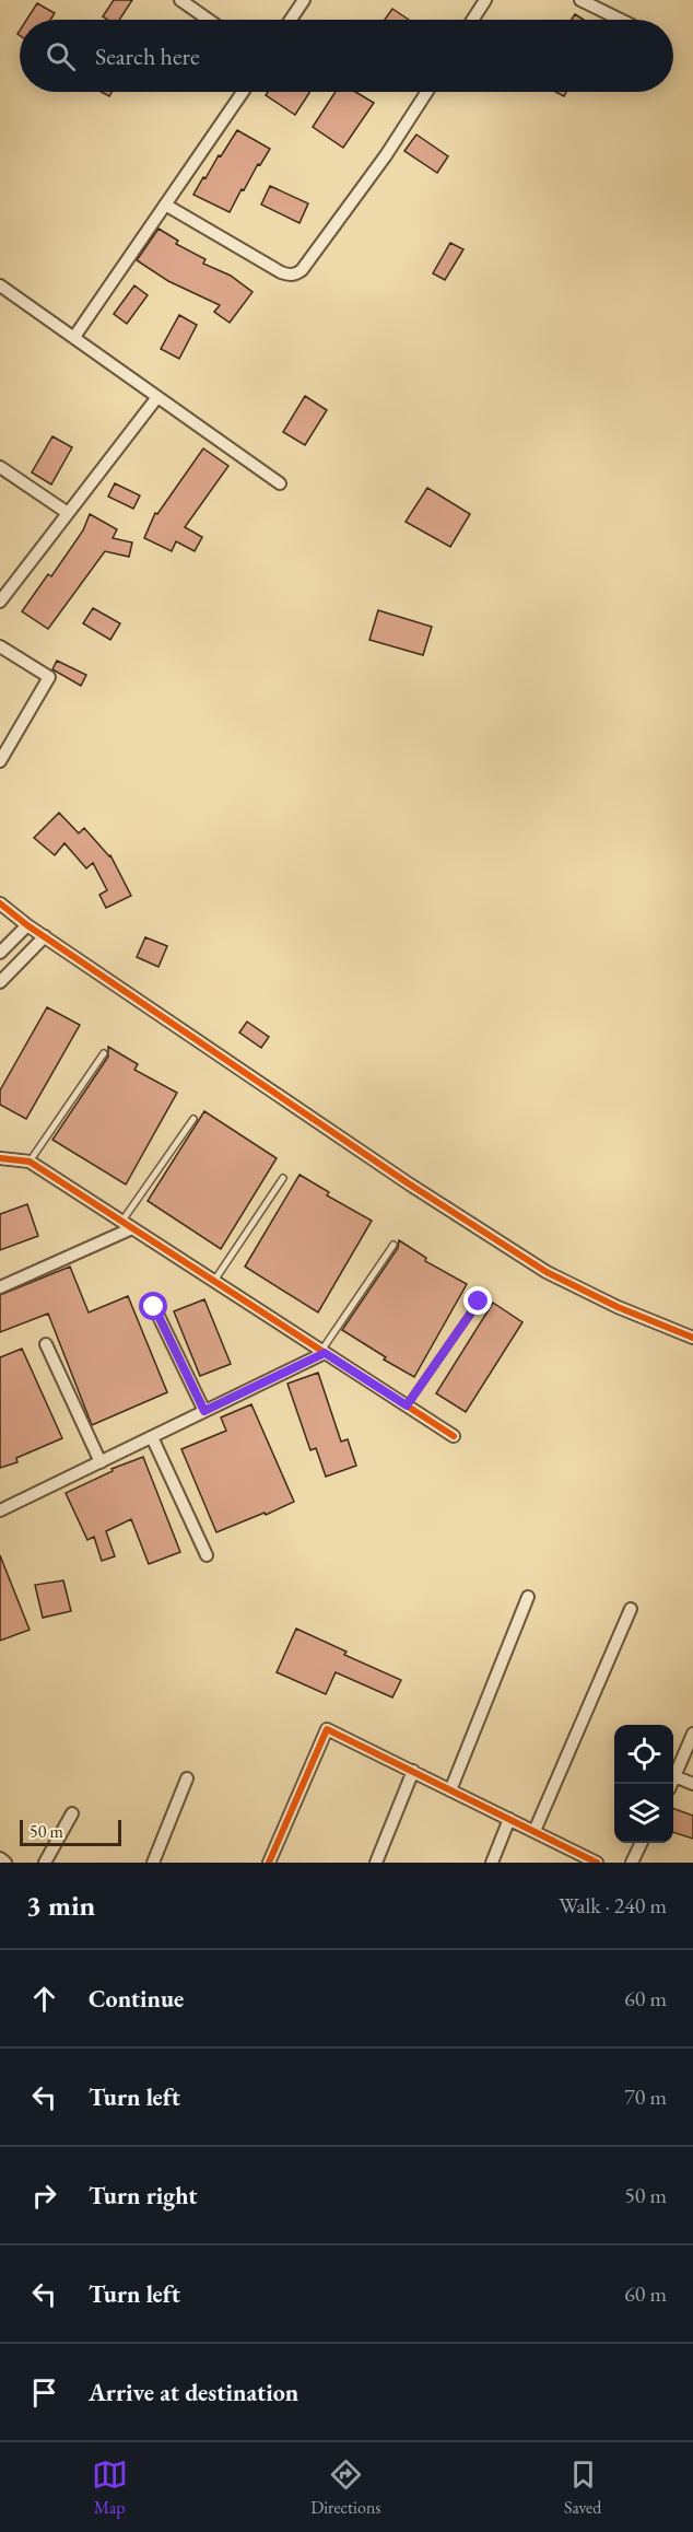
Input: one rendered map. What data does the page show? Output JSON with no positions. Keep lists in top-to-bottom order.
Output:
{
  "scale_bar": "50 m",
  "page": {
    "search": "Search here",
    "scale": "50 m",
    "heading": ["3 min", "Walk · 240 m"],
    "list": [
      ["Continue", "60 m"],
      ["Turn left", "70 m"],
      ["Turn right", "50 m"],
      ["Turn left", "60 m"],
      "Arrive at destination"
    ],
    "nav": ["Map", "Directions", "Saved"]
  }
}
